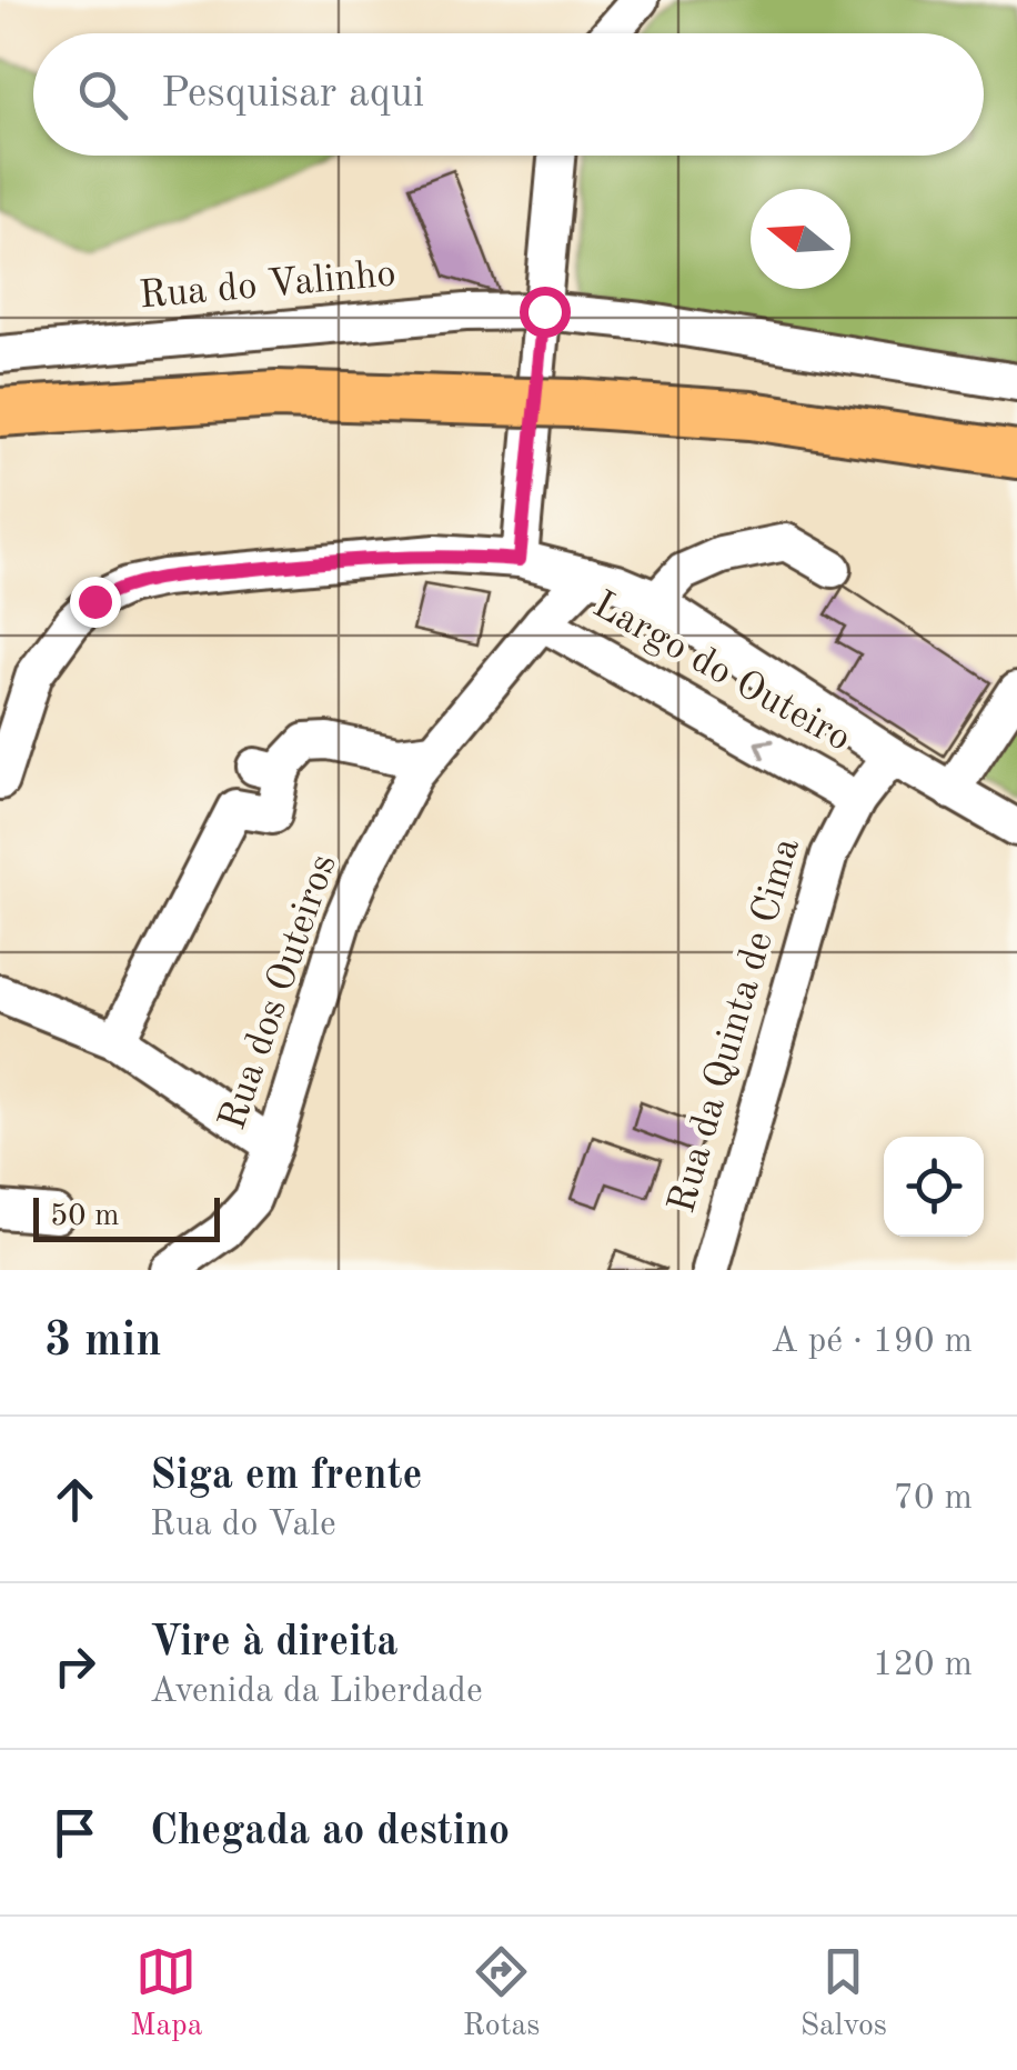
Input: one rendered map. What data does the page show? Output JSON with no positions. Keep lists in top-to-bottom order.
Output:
{
  "streets": {
    "street": [
      "Rua do Valinho",
      "Largo do Outeiro",
      "Rua dos Outeiros",
      "Rua da Quinta de Cima"
    ]
  },
  "crossings": [
    ["Largo do Outeiro", "Rua dos Outeiros"],
    ["Largo do Outeiro", "Rua da Quinta de Cima"]
  ],
  "scale_bar": "50 m",
  "north": "left",
  "page": {
    "search": "Pesquisar aqui",
    "scale": "50 m",
    "heading": ["3 min", "A pé · 190 m"],
    "list": [
      ["Siga em frente", "Rua do Vale", "70 m"],
      ["Vire à direita", "Avenida da Liberdade", "120 m"],
      "Chegada ao destino"
    ],
    "nav": ["Mapa", "Rotas", "Salvos"]
  }
}
